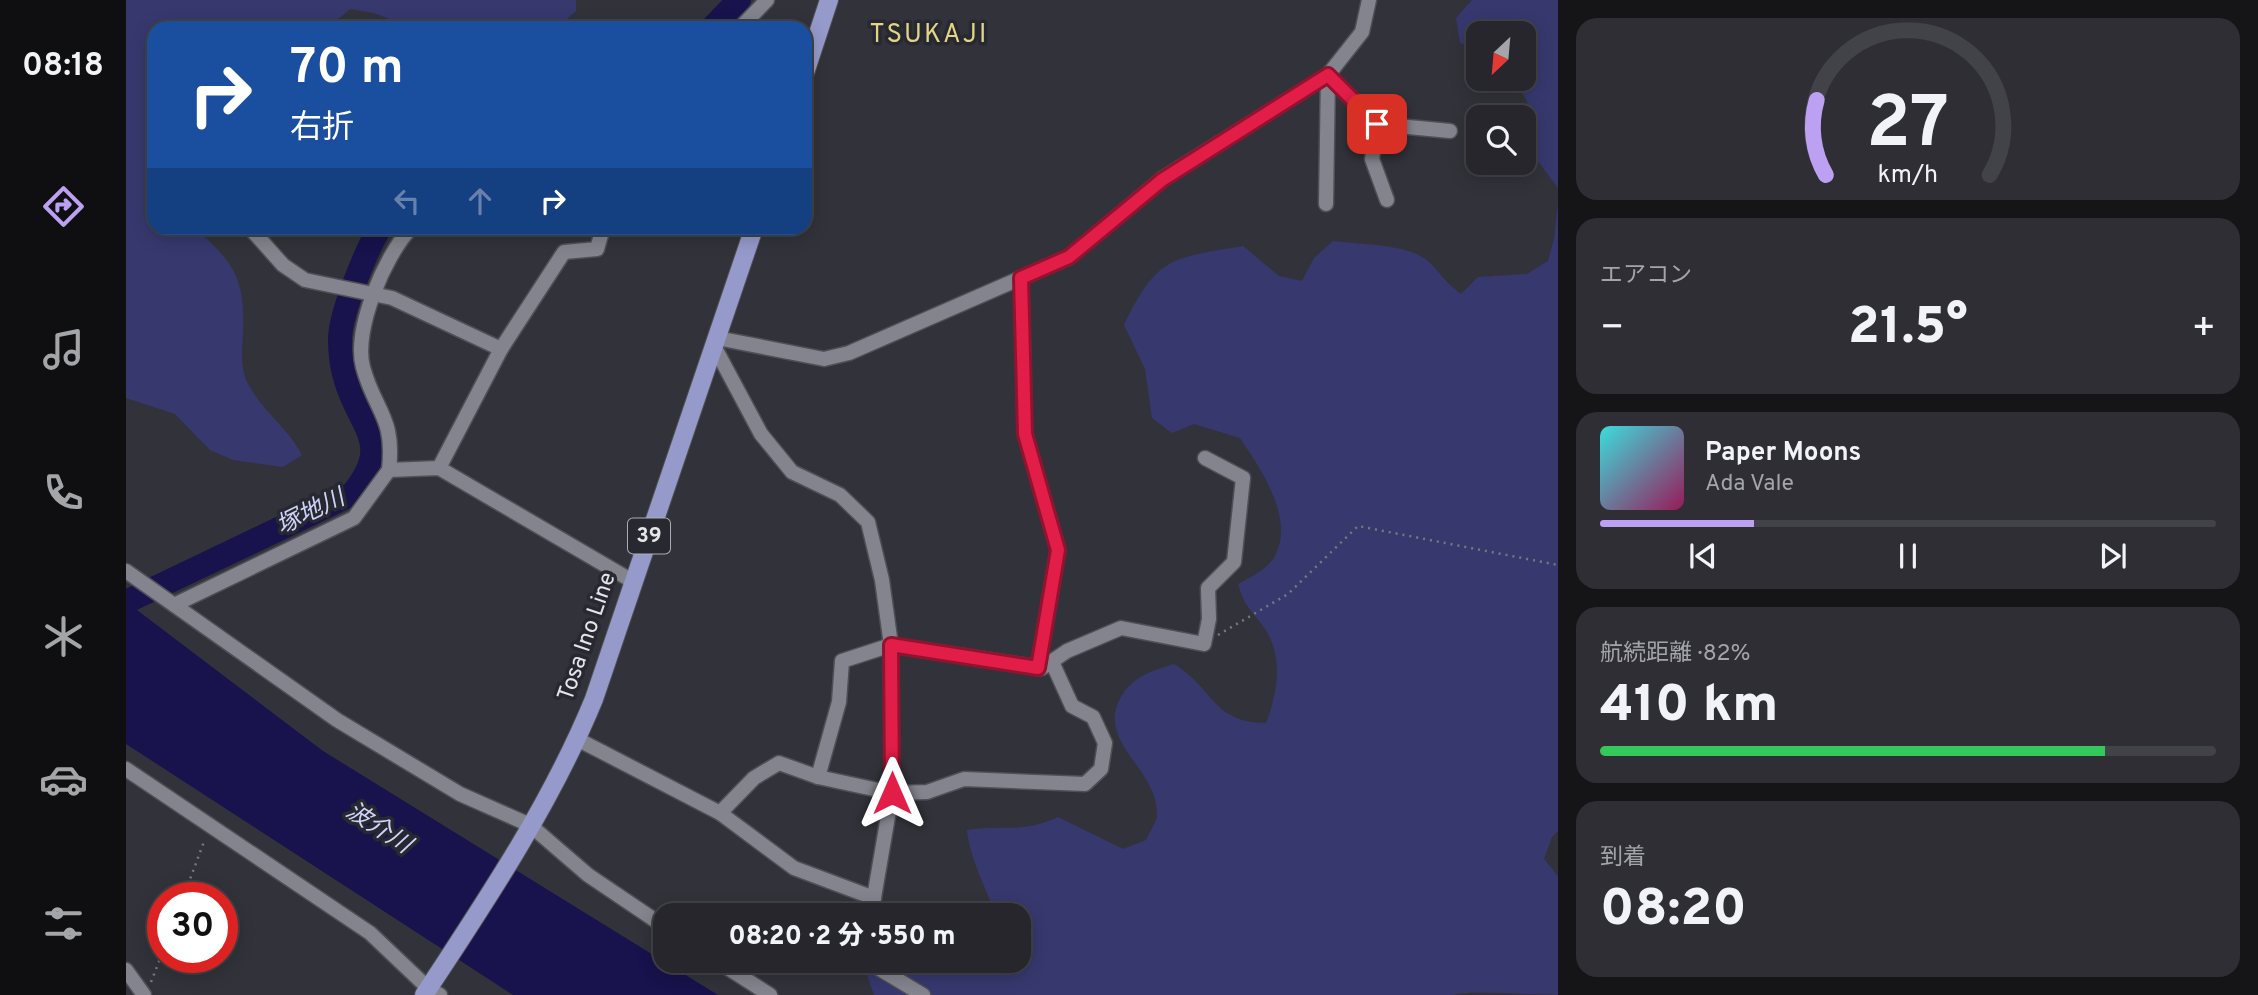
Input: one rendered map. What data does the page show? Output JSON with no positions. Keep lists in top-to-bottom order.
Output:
{
  "streets": {
    "main road": ["39", "Tosa Ino Line"]
  },
  "districts": ["TSUKAJI"],
  "water": ["塚地川", "波介川"],
  "north": "bottom left",
  "page": {
    "tabs": "08:18",
    "turn": ["70 m", "右折"],
    "tile": [
      "エアコン",
      ["航続距離 · 82%", "410 km"],
      ["到着", "08:20"]
    ],
    "heat": ["−", "21.5°", "+"],
    "song": ["Paper Moons", "Ada Vale"],
    "limit": "30",
    "trip": "08:20 · 2 分 · 550 m",
    "gauge": ["27", "km/h"]
  }
}
